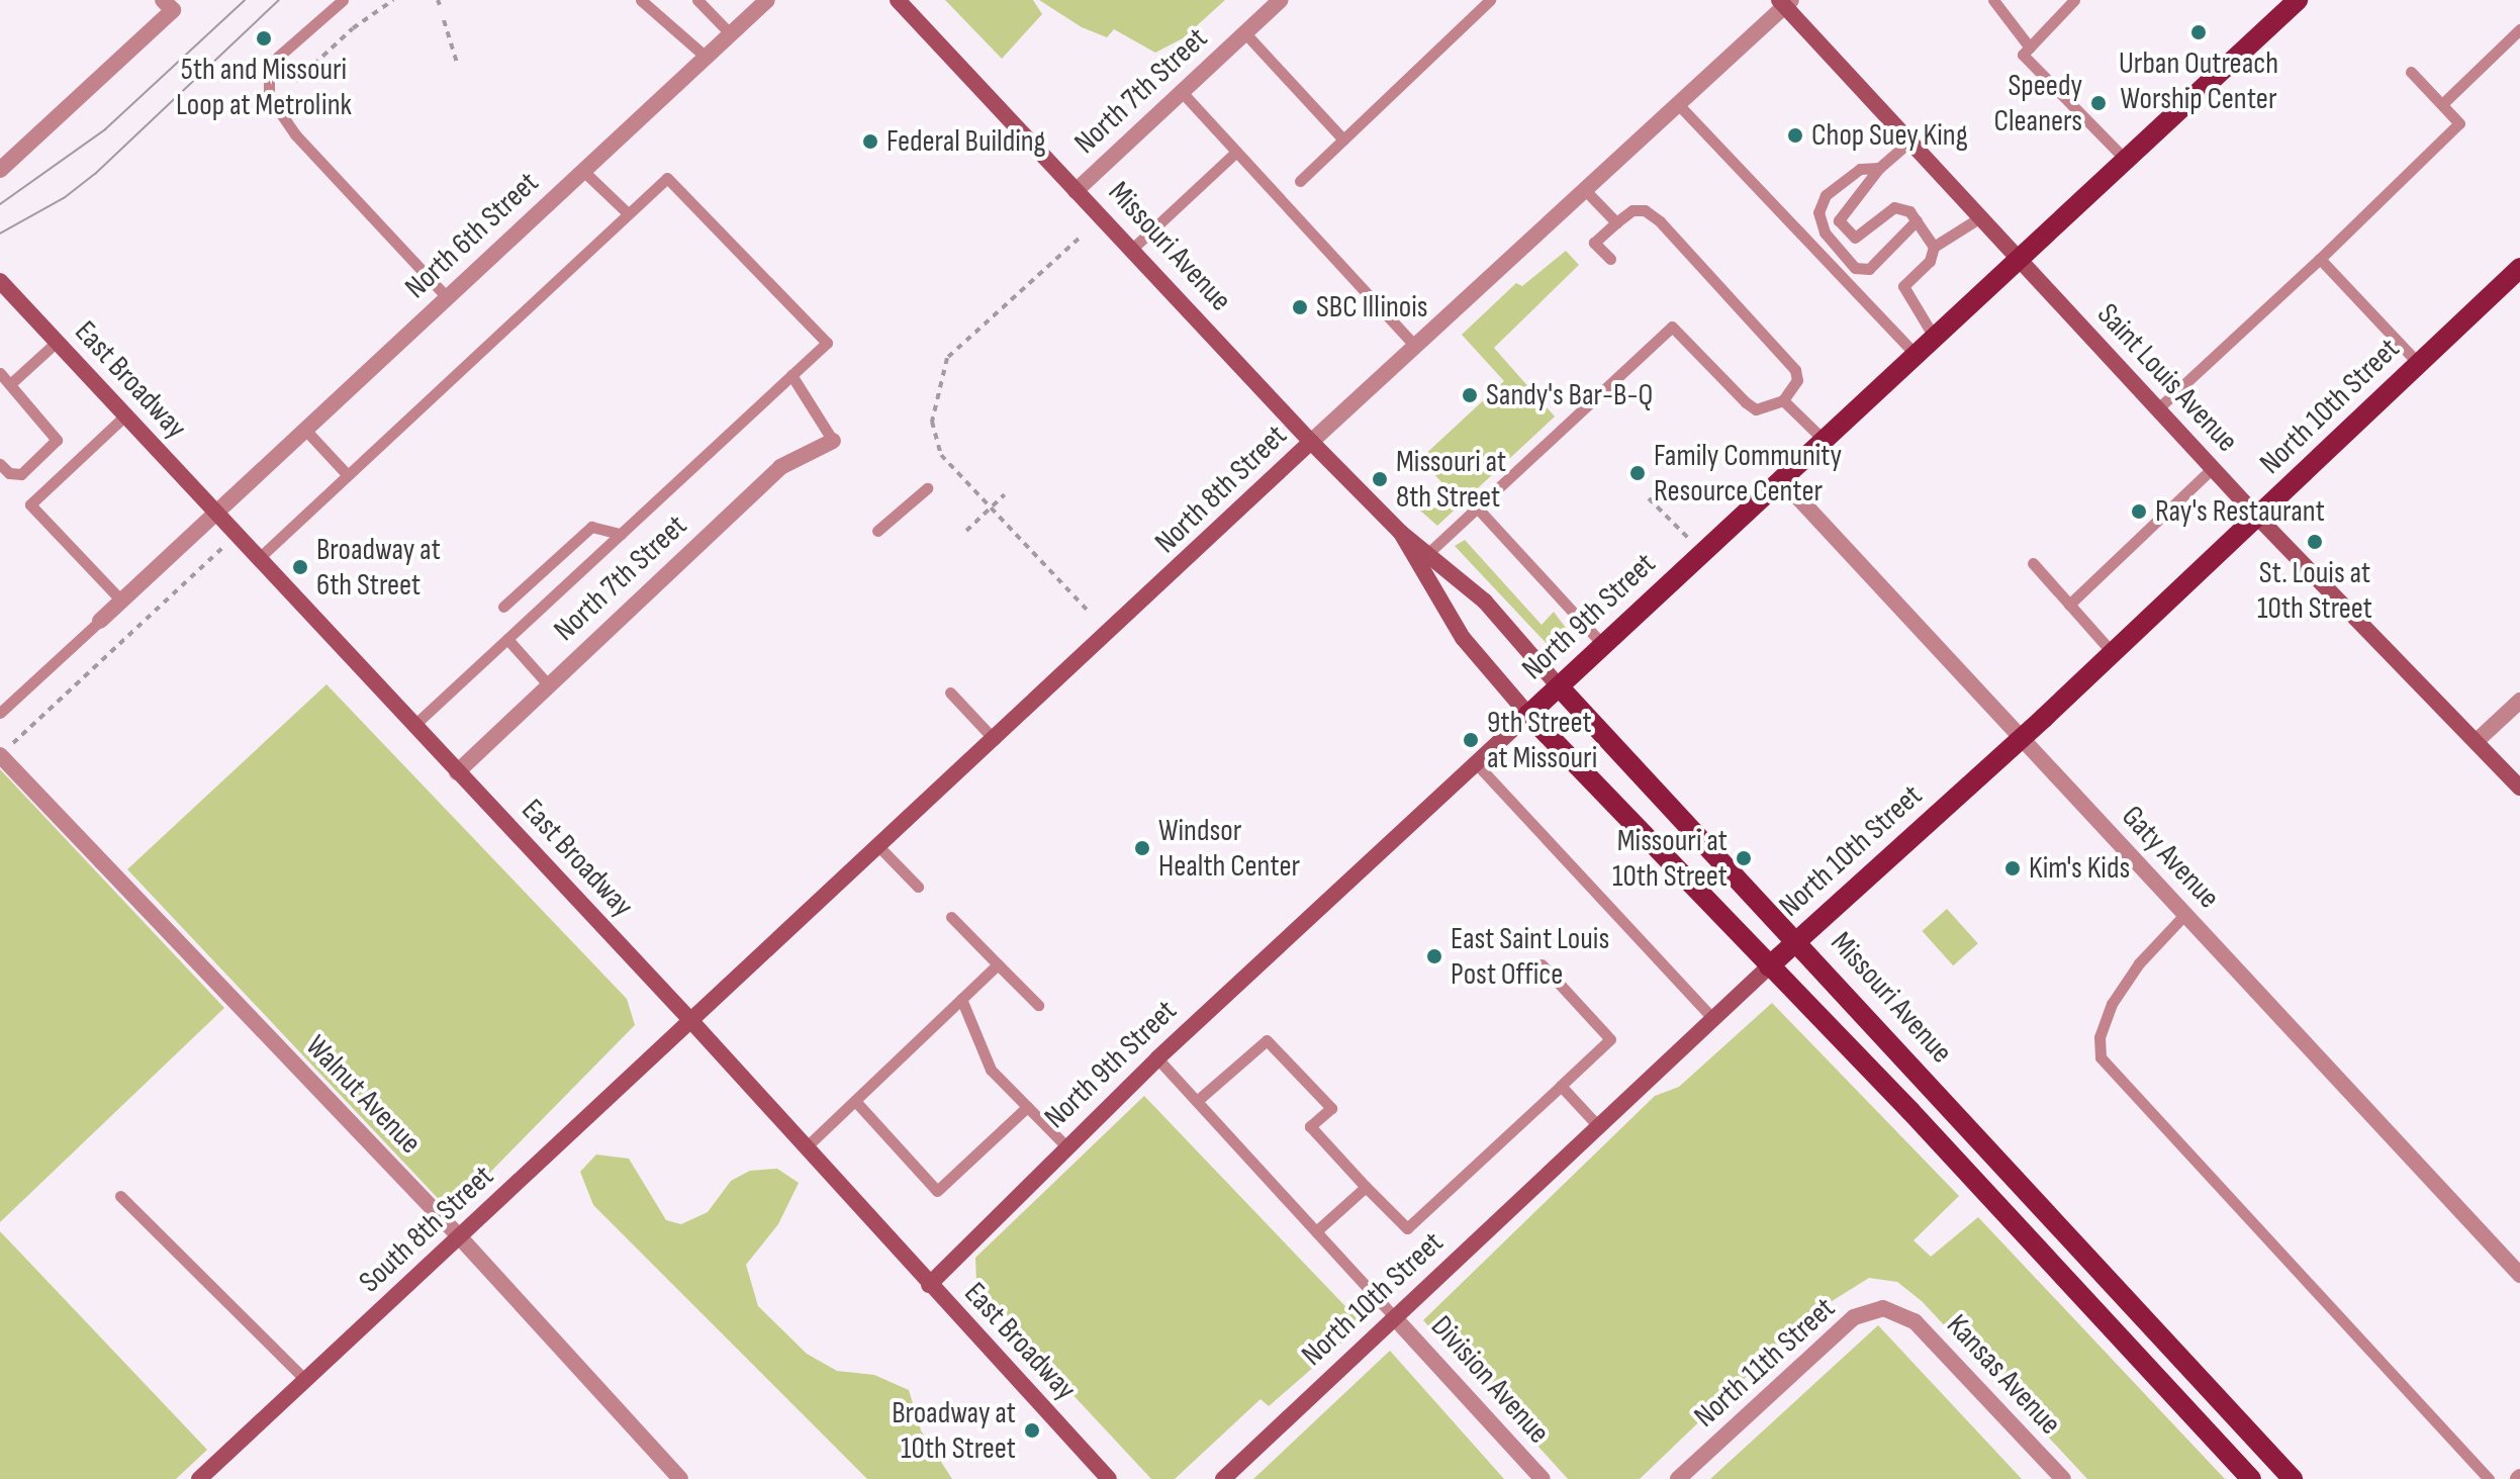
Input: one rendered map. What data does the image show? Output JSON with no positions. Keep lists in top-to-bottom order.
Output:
{
  "streets": {
    "main road": [
      "Missouri Avenue",
      "Saint Louis Avenue",
      "East Broadway",
      "North 10th Street",
      "North 8th Street",
      "North 9th Street",
      "South 8th Street"
    ],
    "street": [
      "North 7th Street",
      "North 6th Street",
      "Gaty Avenue",
      "Walnut Avenue",
      "North 11th Street",
      "Kansas Avenue",
      "Division Avenue"
    ]
  },
  "crossings": [
    ["North 7th Street", "Missouri Avenue"],
    ["North 7th Street", "East Broadway"],
    ["North 6th Street", "East Broadway"],
    ["Missouri Avenue", "North 10th Street"],
    ["Missouri Avenue", "North 8th Street"],
    ["Missouri Avenue", "North 9th Street"],
    ["Saint Louis Avenue", "North 10th Street"],
    ["Saint Louis Avenue", "North 8th Street"],
    ["Saint Louis Avenue", "North 9th Street"],
    ["East Broadway", "North 8th Street"],
    ["East Broadway", "North 9th Street"],
    ["East Broadway", "South 8th Street"],
    ["North 10th Street", "Gaty Avenue"],
    ["North 10th Street", "Division Avenue"],
    ["North 8th Street", "South 8th Street"],
    ["North 9th Street", "Gaty Avenue"],
    ["Walnut Avenue", "South 8th Street"],
    ["North 11th Street", "Kansas Avenue"]
  ],
  "places": [
    "Urban Outreach Worship Center",
    "5th and Missouri Loop at Metrolink",
    "Speedy Cleaners",
    "Chop Suey King",
    "Federal Building",
    "SBC Illinois",
    "Sandy's Bar-B-Q",
    "Family Community Resource Center",
    "Missouri at 8th Street",
    "Ray's Restaurant",
    "St. Louis at 10th Street",
    "Broadway at 6th Street",
    "9th Street at Missouri",
    "Windsor Health Center",
    "Missouri at 10th Street",
    "Kim's Kids",
    "East Saint Louis Post Office",
    "Broadway at 10th Street"
  ]
}
